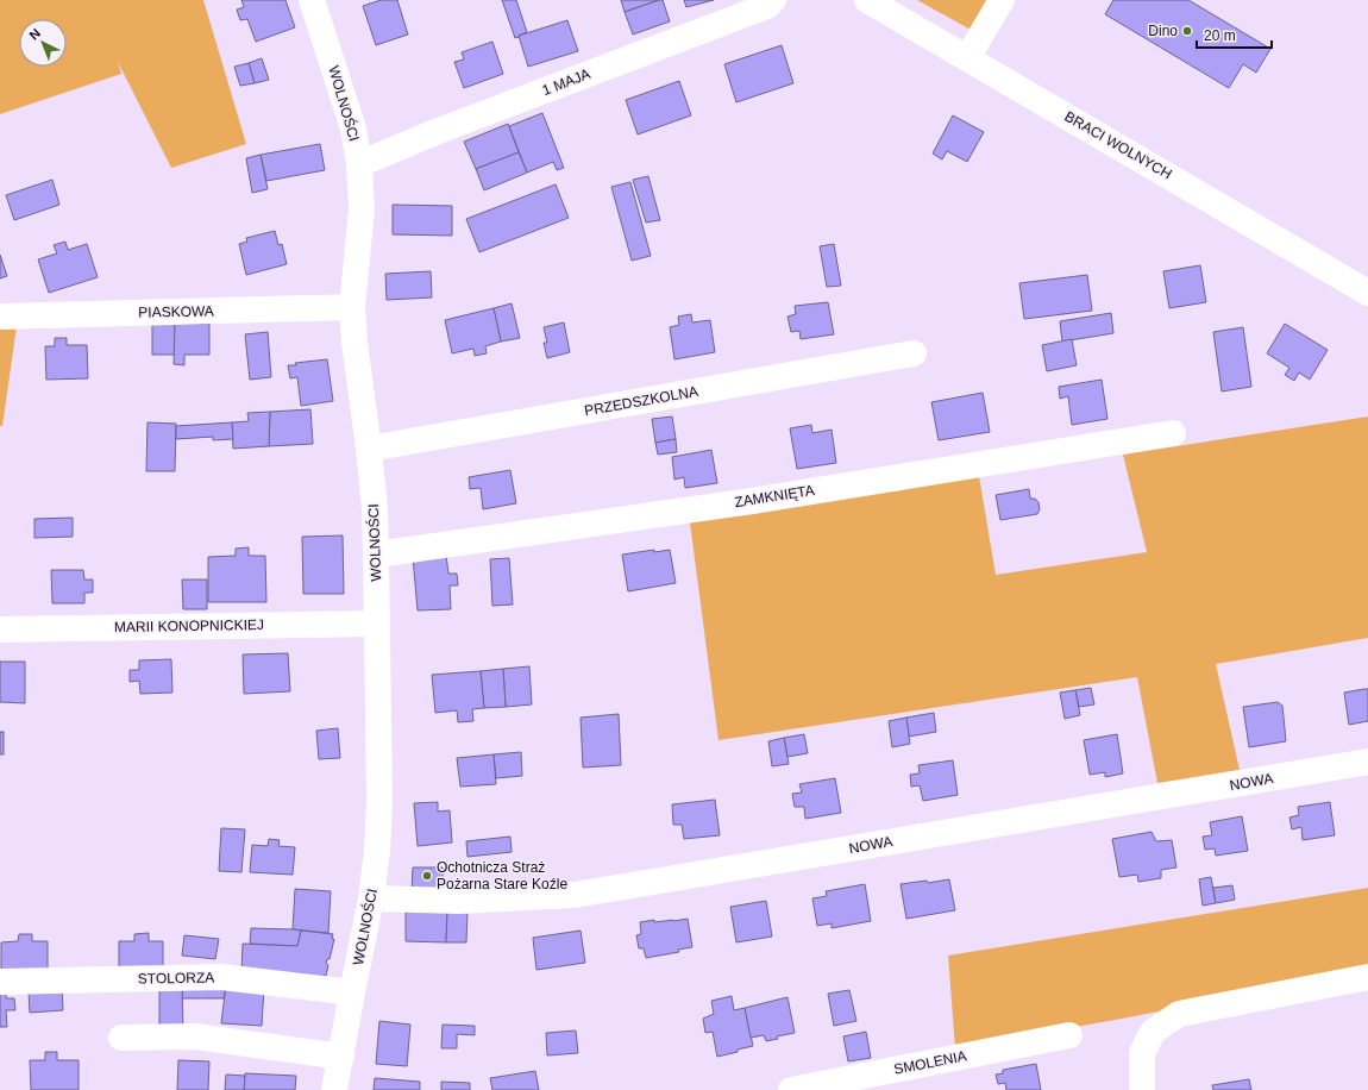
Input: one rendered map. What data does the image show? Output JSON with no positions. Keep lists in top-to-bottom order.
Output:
{
  "streets": {
    "street": [
      "1 MAJA",
      "WOLNOŚCI",
      "BRACI WOLNYCH",
      "PIASKOWA",
      "PRZEDSZKOLNA",
      "ZAMKNIĘTA",
      "MARII KONOPNICKIEJ",
      "NOWA",
      "STOLORZA",
      "SMOLENIA"
    ]
  },
  "crossings": [
    ["1 MAJA", "WOLNOŚCI"],
    ["WOLNOŚCI", "PIASKOWA"],
    ["WOLNOŚCI", "PRZEDSZKOLNA"],
    ["WOLNOŚCI", "ZAMKNIĘTA"],
    ["WOLNOŚCI", "MARII KONOPNICKIEJ"],
    ["WOLNOŚCI", "NOWA"],
    ["WOLNOŚCI", "STOLORZA"]
  ],
  "places": ["Dino", "Ochotnicza Straż Pożarna Stare Koźle"],
  "scale_bar": "20 m",
  "north": "top left"
}
